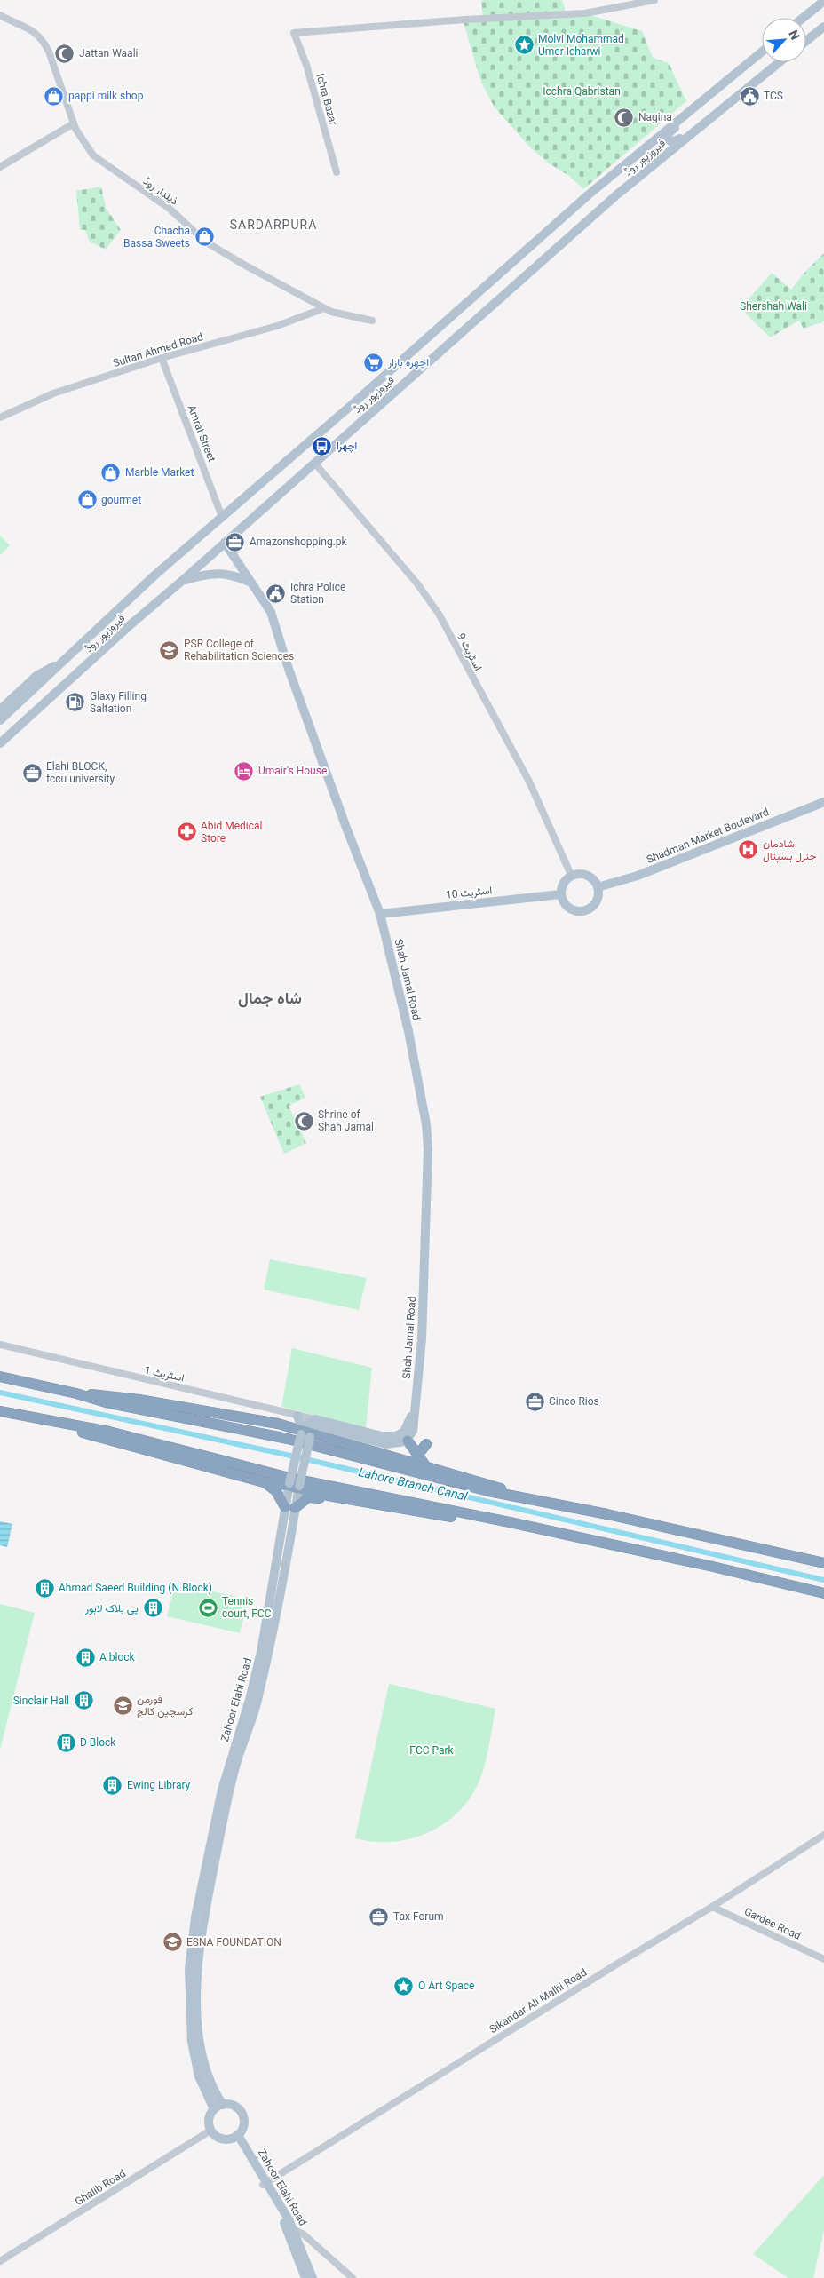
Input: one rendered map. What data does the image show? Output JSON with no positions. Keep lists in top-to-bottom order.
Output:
{
  "streets": {
    "main road": [
      "فیروزپور روڈ",
      "Shadman Market Boulevard",
      "اسٹریٹ 10",
      "Shah Jamal Road",
      "Zahoor Elahi Road"
    ],
    "street": [
      "Ichra Bazar",
      "ذیلدار روڈ",
      "Sultan Ahmed Road",
      "Amrat Street",
      "اسٹریٹ 9",
      "اسٹریٹ 1",
      "Gardee Road",
      "Sikandar Ali Malhi Road",
      "Ghalib Road"
    ]
  },
  "crossings": [
    ["فیروزپور روڈ", "Amrat Street"],
    ["فیروزپور روڈ", "اسٹریٹ 9"],
    ["فیروزپور روڈ", "Shah Jamal Road"],
    ["ذیلدار روڈ", "Sultan Ahmed Road"],
    ["Sultan Ahmed Road", "Amrat Street"],
    ["اسٹریٹ 9", "Shadman Market Boulevard"],
    ["اسٹریٹ 9", "اسٹریٹ 10"],
    ["Shadman Market Boulevard", "اسٹریٹ 10"],
    ["اسٹریٹ 10", "Shah Jamal Road"],
    ["Zahoor Elahi Road", "Sikandar Ali Malhi Road"],
    ["Zahoor Elahi Road", "Ghalib Road"],
    ["Gardee Road", "Sikandar Ali Malhi Road"]
  ],
  "districts": ["SARDARPURA", "شاہ جمال"],
  "water": ["Lahore Branch Canal"],
  "parks": ["Icchra Qabristan", "Shershah Wali", "FCC Park"],
  "places": {
    "place": ["Molvi Mohammad Umer Icharwi", "O Art Space"],
    "mosque": ["Jattan Waali", "Nagina", "Shrine of Shah Jamal"],
    "shop": [
      "pappi milk shop",
      "Chacha Bassa Sweets",
      "Marble Market",
      "gourmet"
    ],
    "public building": ["TCS", "Ichra Police Station"],
    "supermarket": ["اچھرہ بازار"],
    "bus stop": ["اچھرا"],
    "office": [
      "Amazonshopping.pk",
      "Elahi BLOCK, fccu university",
      "Cinco Rios",
      "Tax Forum"
    ],
    "school or university": ["PSR College of Rehabilitation Sciences", "فورمن کرسچین کالج", "ESNA FOUNDATION"],
    "fuel station": ["Glaxy Filling Saltation"],
    "hotel": ["Umair's House"],
    "pharmacy": ["Abid Medical Store"],
    "hospital": ["شادمان جنرل ہسپتال"],
    "building": [
      "Ahmad Saeed Building (N.Block)",
      "پی بلاک لاہور",
      "A block",
      "Sinclair Hall",
      "D Block",
      "Ewing Library"
    ],
    "sports": ["Tennis court, FCC"]
  },
  "north": "top right"
}
